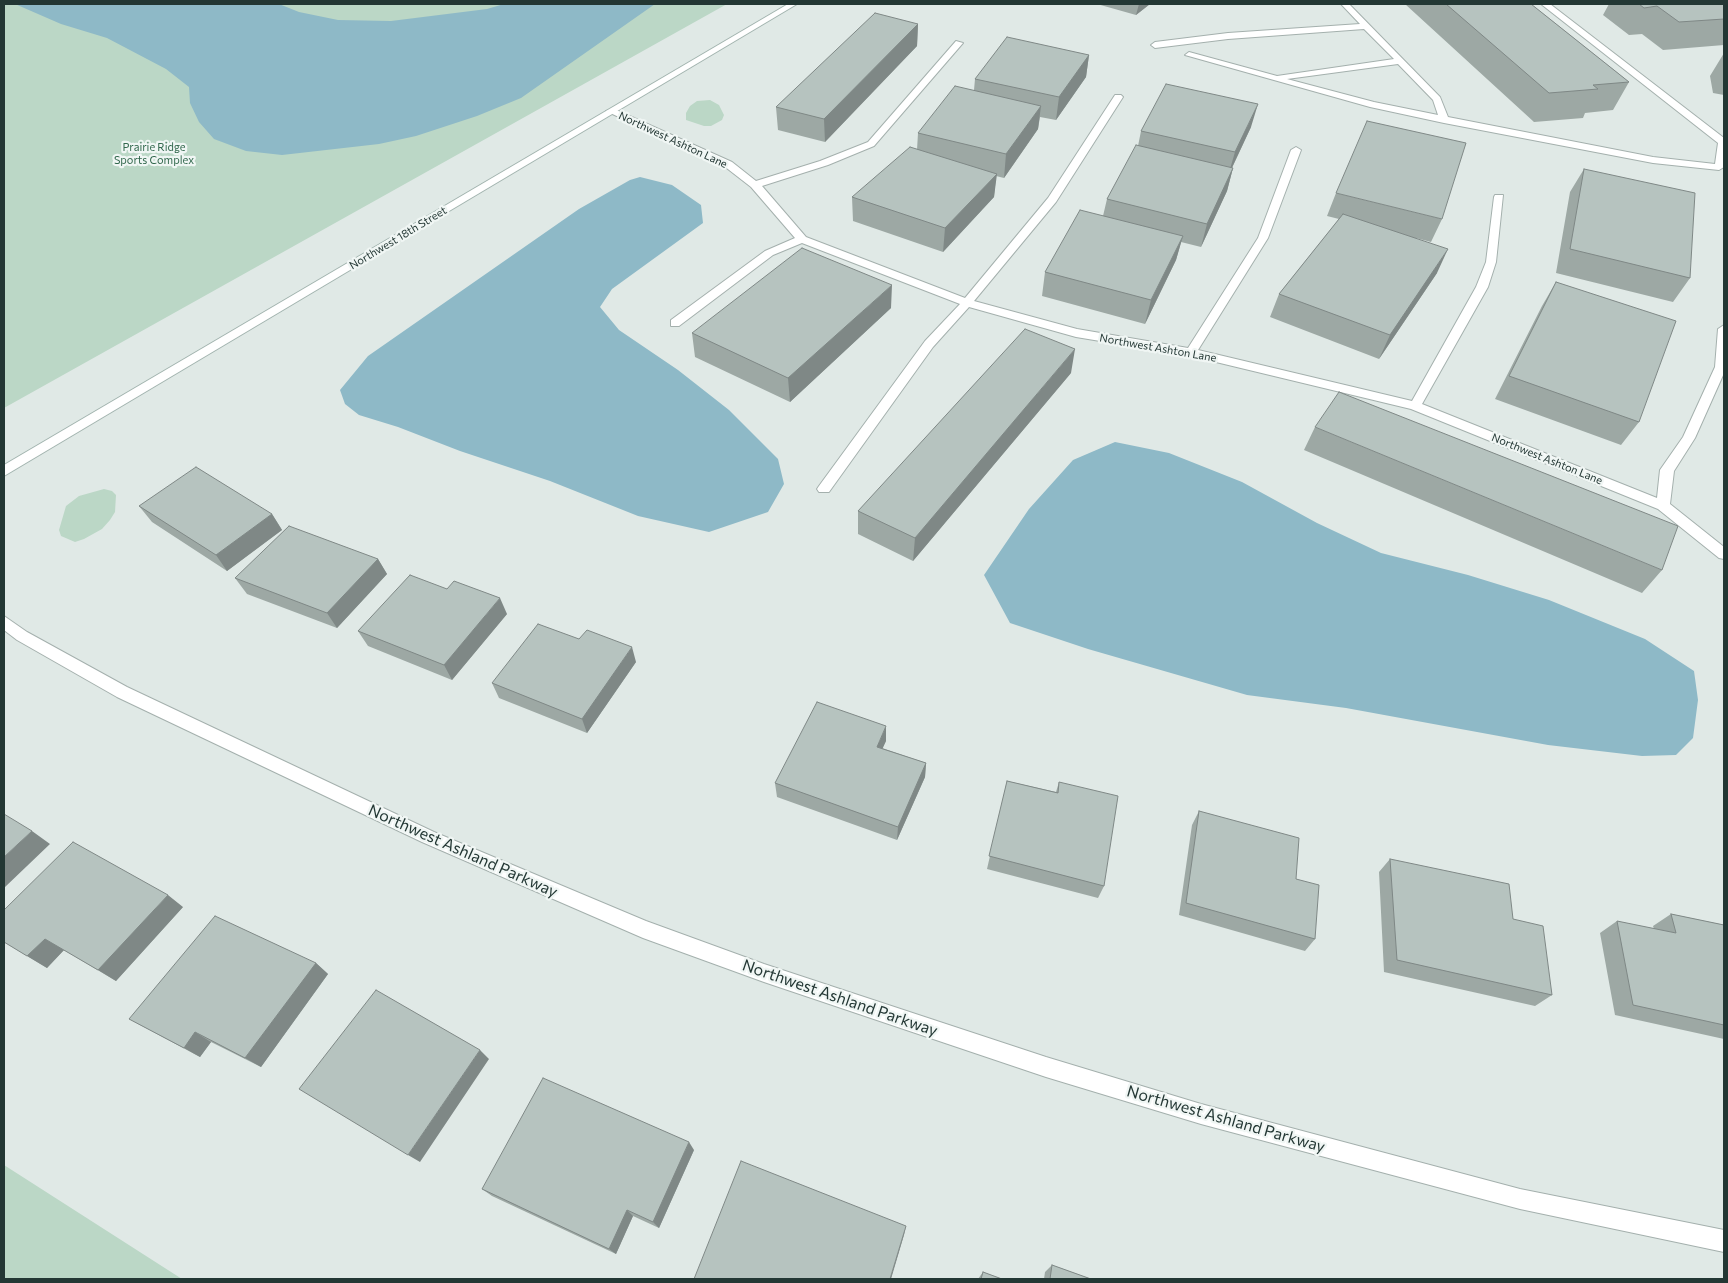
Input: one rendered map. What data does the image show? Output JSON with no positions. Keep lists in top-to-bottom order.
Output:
{
  "streets": {
    "street": ["Northwest Ashton Lane", "Northwest 18th Street", "Northwest Ashland Parkway"]
  },
  "crossings": [
    ["Northwest Ashton Lane", "Northwest 18th Street"]
  ],
  "parks": ["Prairie Ridge Sports Complex"]
}
